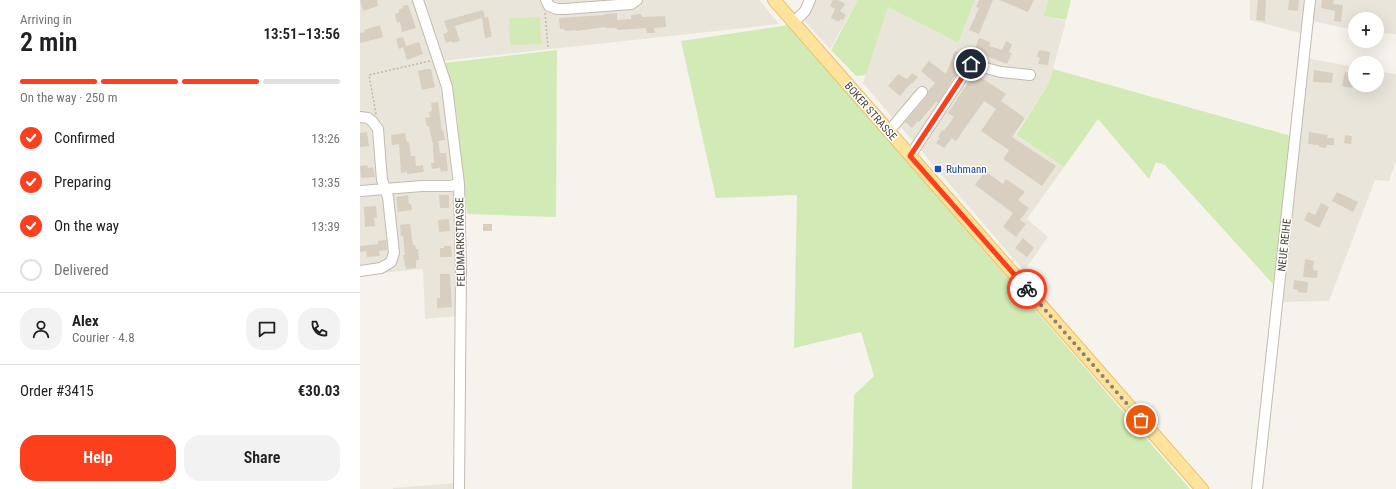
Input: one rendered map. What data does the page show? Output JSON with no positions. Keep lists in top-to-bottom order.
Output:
{
  "streets": {
    "main road": ["BOKER STRASSE"],
    "street": ["FELDMARKSTRASSE", "NEUE REIHE"]
  },
  "places": {
    "transit": ["Ruhmann"]
  },
  "page": {
    "heading": ["2 min", "Arriving in", "13:51–13:56"],
    "panel": [
      "Alex",
      "Courier · 4.8",
      "Order #3415",
      "€30.03"
    ],
    "map_buttons": ["+", "−"],
    "bar": "On the way · 250 m",
    "list": [
      ["Confirmed", "13:26"],
      ["Preparing", "13:35"],
      ["On the way", "13:39"],
      "Delivered"
    ],
    "buttons": ["Help", "Share"]
  }
}
